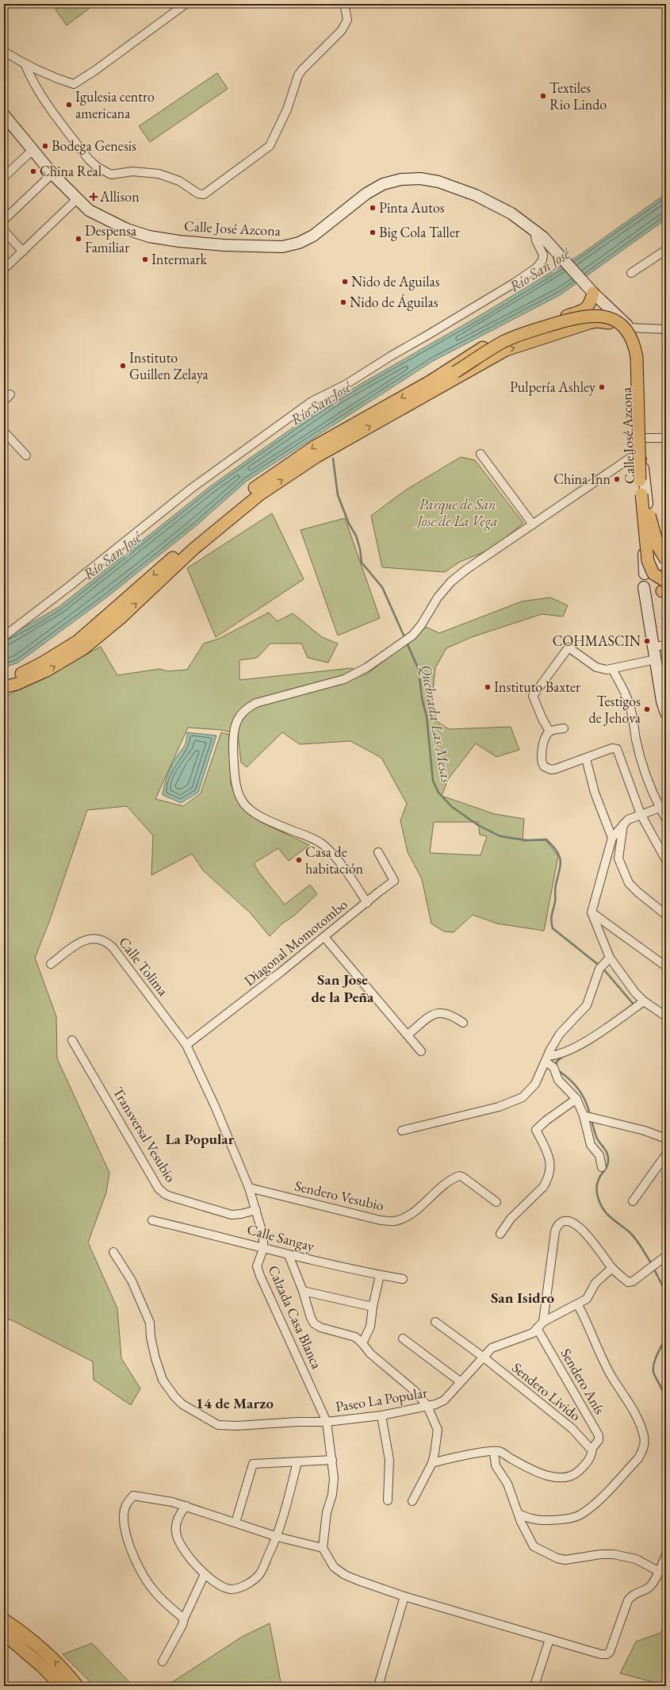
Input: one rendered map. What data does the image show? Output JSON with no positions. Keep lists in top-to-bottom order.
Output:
{
  "streets": {
    "main road": ["Calle José Azcona"],
    "street": [
      "Diagonal Momotombo",
      "Calle Tolima",
      "Transversal Vesubio",
      "Sendero Vesubio",
      "Calle Sangay",
      "Calzada Casa Blanca",
      "Sendero Anís",
      "Sendero Livido",
      "Paseo La Popular"
    ]
  },
  "crossings": [
    ["Diagonal Momotombo", "Calle Tolima"],
    ["Diagonal Momotombo", "Calzada Casa Blanca"],
    ["Calle Tolima", "Calzada Casa Blanca"],
    ["Transversal Vesubio", "Calzada Casa Blanca"],
    ["Sendero Vesubio", "Calzada Casa Blanca"],
    ["Calle Sangay", "Calzada Casa Blanca"],
    ["Calzada Casa Blanca", "Paseo La Popular"],
    ["Sendero Anís", "Sendero Livido"],
    ["Sendero Anís", "Paseo La Popular"],
    ["Sendero Livido", "Paseo La Popular"]
  ],
  "districts": [
    "San Jose de la Peña",
    "La Popular",
    "San Isidro",
    "14 de Marzo"
  ],
  "water": ["Río San José", "Quebrada Las Mesas"],
  "parks": ["Parque de San Jose de La Vega"],
  "places": {
    "other": [
      "Textiles Rio Lindo",
      "Igulesia centro americana",
      "Bodega Genesis",
      "China Real",
      "Pinta Autos",
      "Big Cola Taller",
      "Despensa Familiar",
      "Intermark",
      "Nido de Aguilas",
      "Nido de Águilas",
      "Instituto Guillen Zelaya",
      "Pulpería Ashley",
      "China Inn",
      "COHMASCIN",
      "Instituto Baxter",
      "Testigos de Jehova",
      "Casa de habitación"
    ],
    "health": ["Allison"]
  }
}
